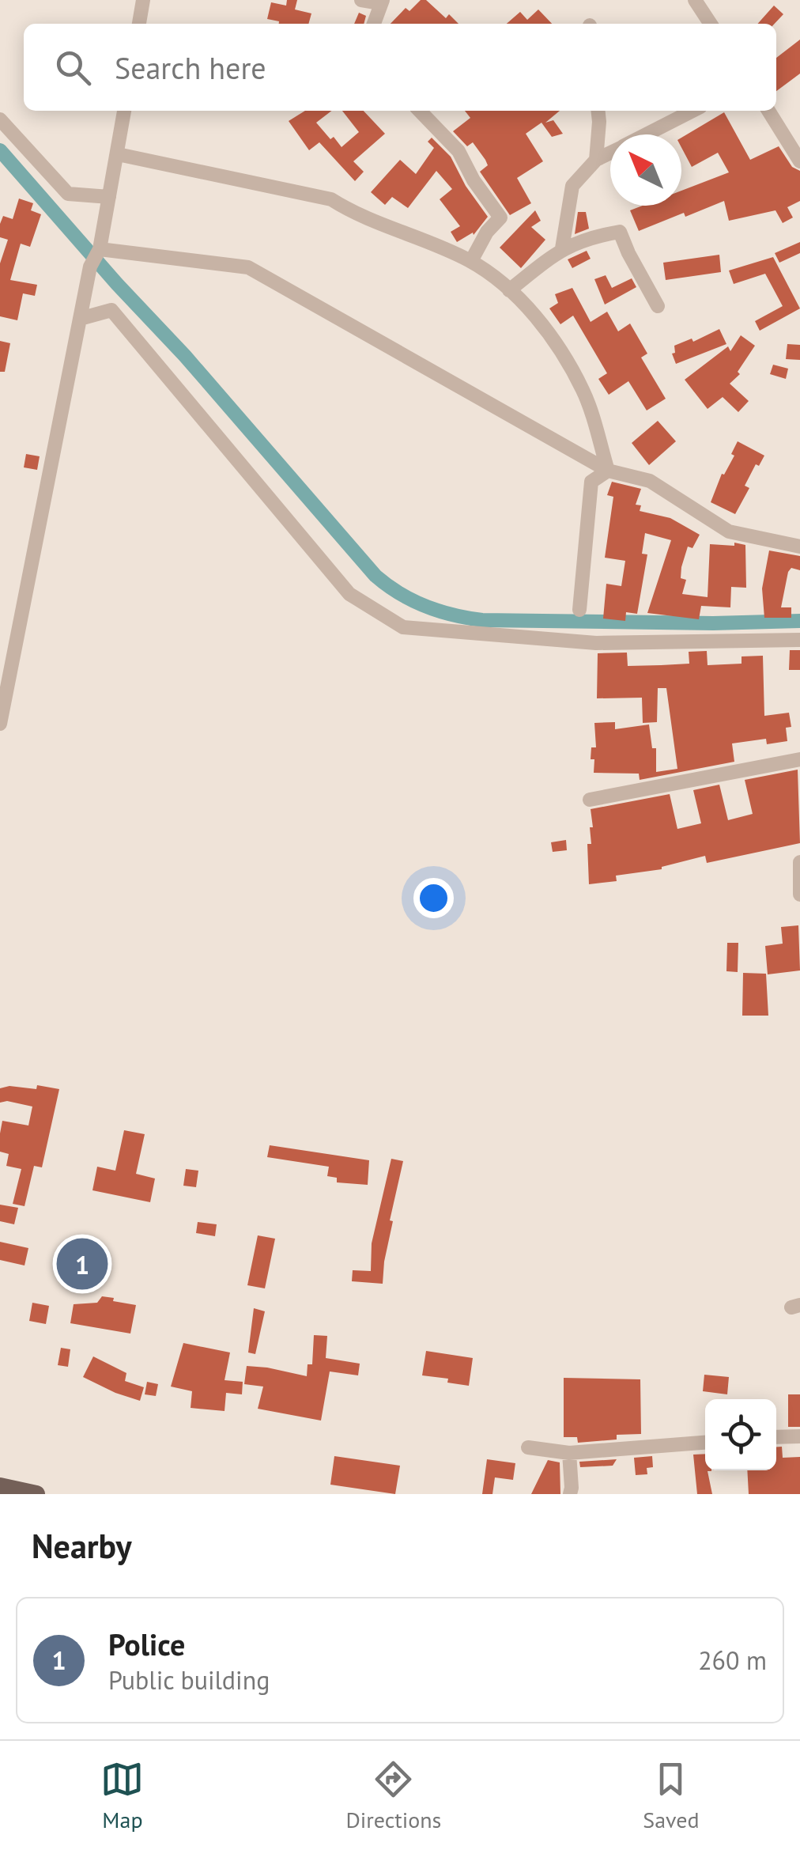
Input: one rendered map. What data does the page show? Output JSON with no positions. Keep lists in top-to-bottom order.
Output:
{
  "north": "top left",
  "page": {
    "search": "Search here",
    "pins": "1",
    "heading": "Nearby",
    "list": [
      {
        "mark": "1",
        "name": "Police",
        "note": "Public building",
        "value": "260 m"
      }
    ],
    "nav": ["Map", "Directions", "Saved"]
  }
}
